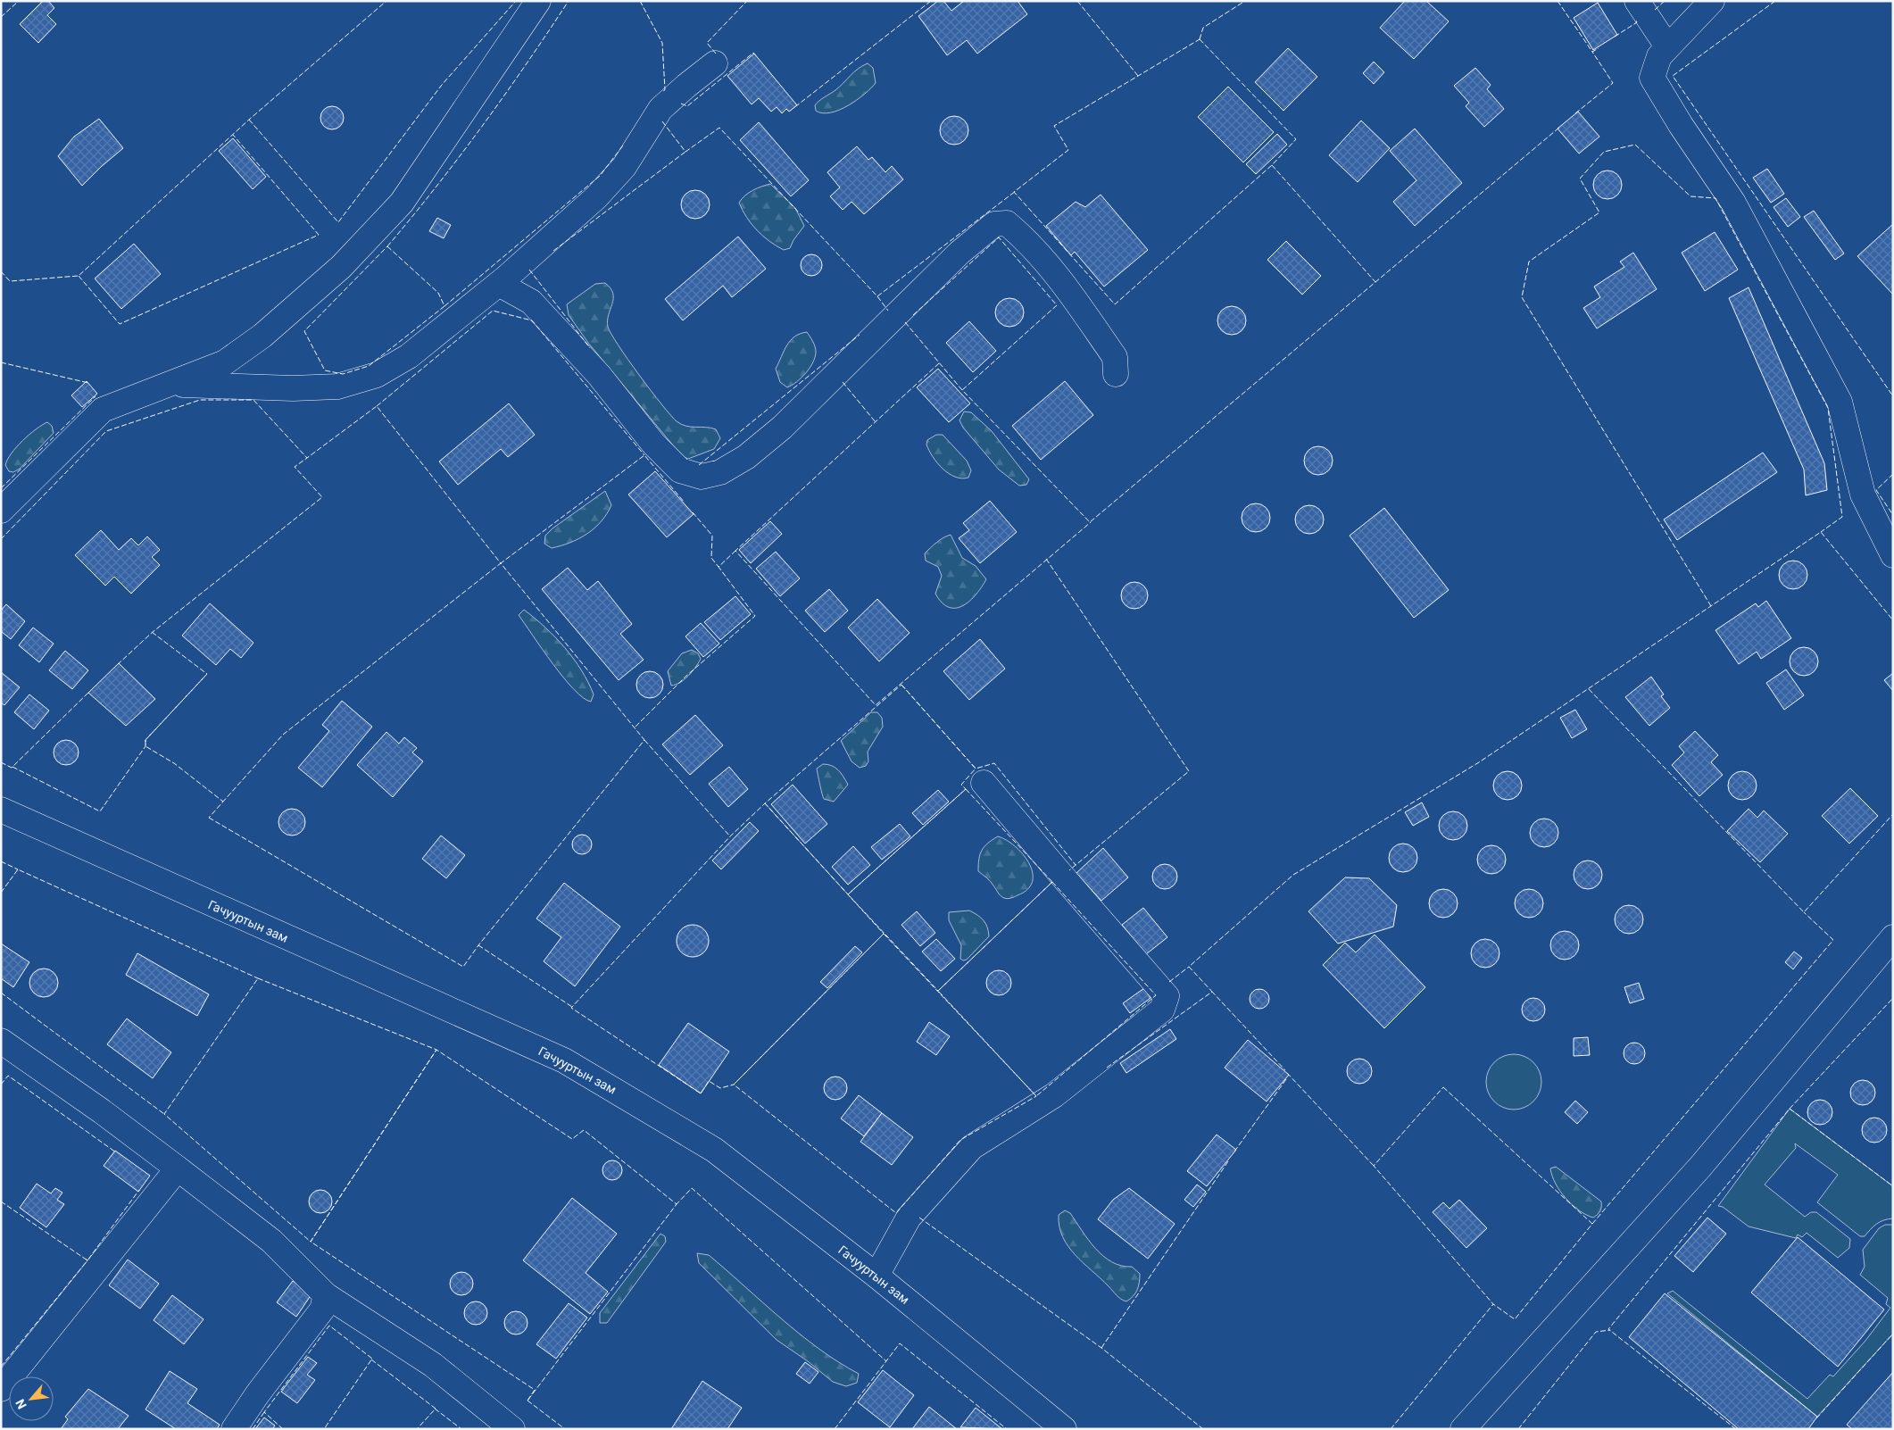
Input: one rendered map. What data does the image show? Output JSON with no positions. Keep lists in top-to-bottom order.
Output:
{
  "streets": {
    "street": ["Гачууртын зам"]
  },
  "north": "bottom left"
}
